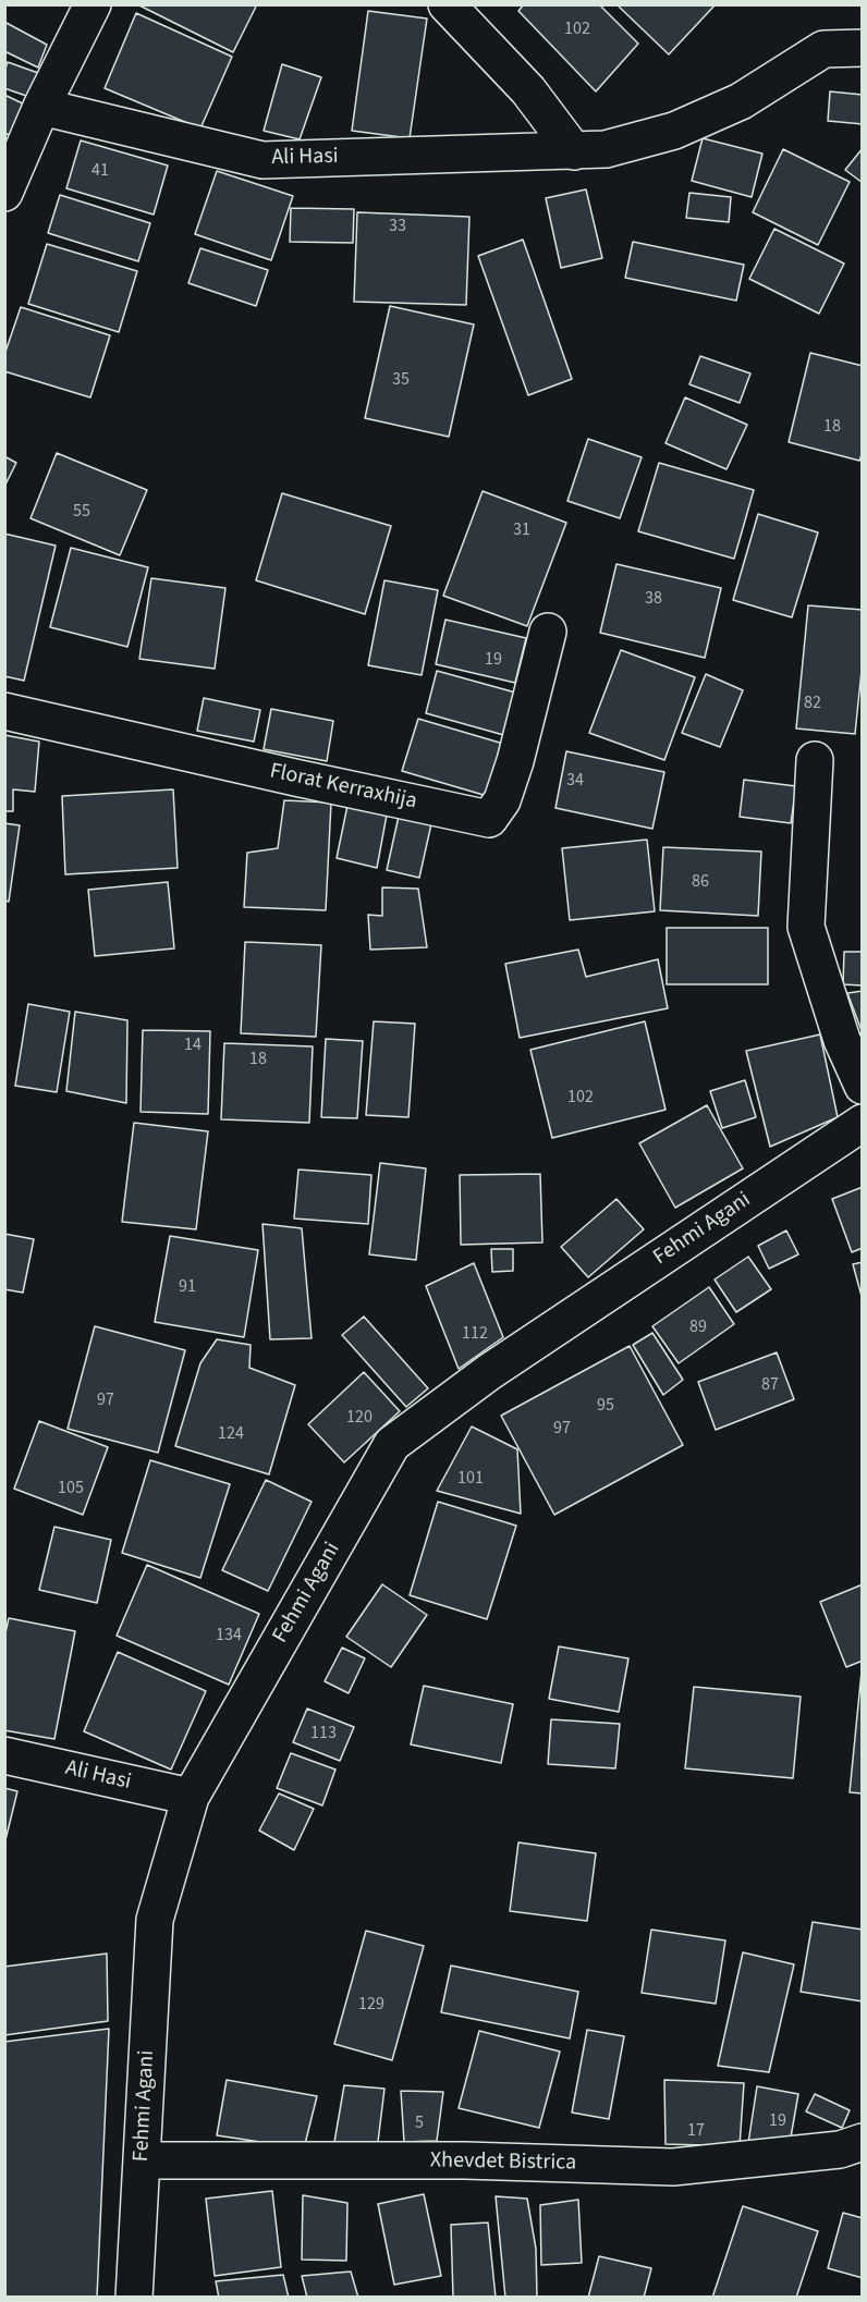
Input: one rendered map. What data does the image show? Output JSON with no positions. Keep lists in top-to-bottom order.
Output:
{
  "streets": {
    "street": [
      "Ali Hasi",
      "Florat Kerraxhija",
      "Fehmi Agani",
      "Xhevdet Bistrica"
    ]
  },
  "crossings": [
    ["Ali Hasi", "Fehmi Agani"],
    ["Fehmi Agani", "Xhevdet Bistrica"]
  ],
  "house_numbers": [
    "102",
    "41",
    "33",
    "35",
    "18",
    "55",
    "31",
    "38",
    "19",
    "82",
    "34",
    "86",
    "14",
    "18",
    "102",
    "91",
    "89",
    "112",
    "87",
    "97",
    "95",
    "120",
    "97",
    "124",
    "101",
    "105",
    "134",
    "113",
    "129",
    "19",
    "5",
    "17"
  ]
}
